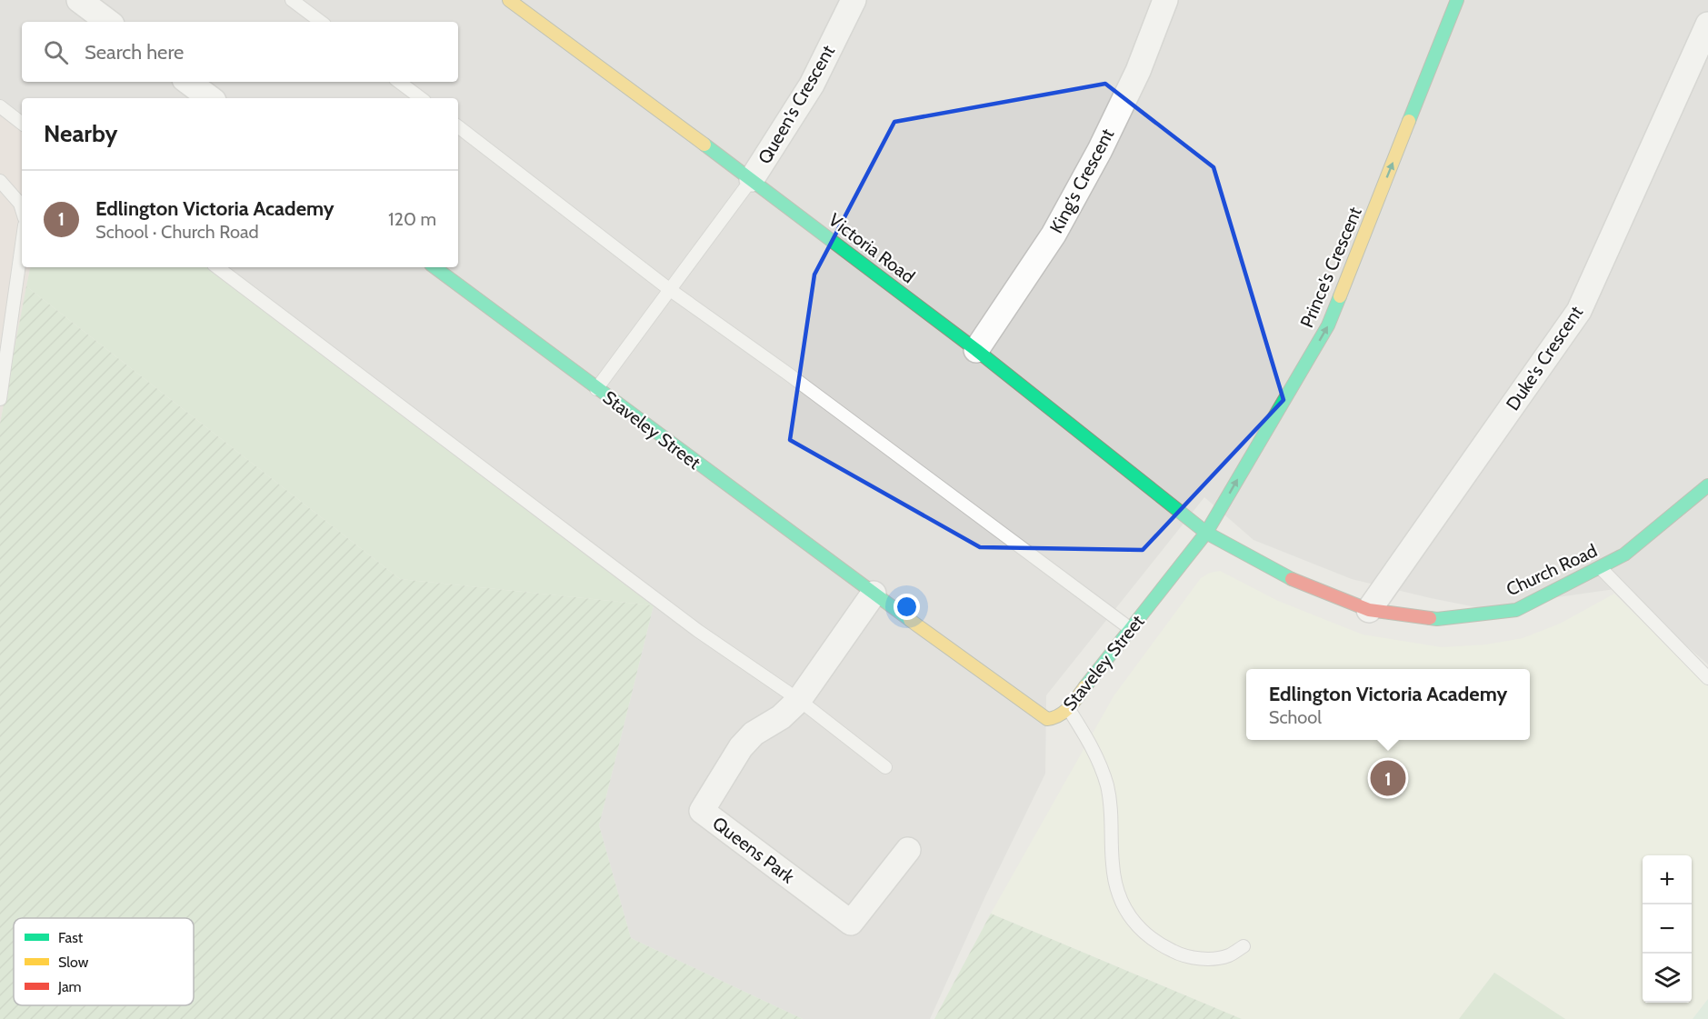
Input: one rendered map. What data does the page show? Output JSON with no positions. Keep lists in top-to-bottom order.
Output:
{
  "streets": {
    "street": [
      "Queen's Crescent",
      "King's Crescent",
      "Victoria Road",
      "Prince's Crescent",
      "Duke's Crescent",
      "Staveley Street",
      "Church Road",
      "Queens Park"
    ]
  },
  "crossings": [
    ["Queen's Crescent", "Victoria Road"],
    ["King's Crescent", "Victoria Road"],
    ["Victoria Road", "Prince's Crescent"],
    ["Victoria Road", "Staveley Street"],
    ["Victoria Road", "Church Road"],
    ["Prince's Crescent", "Staveley Street"],
    ["Prince's Crescent", "Church Road"],
    ["Duke's Crescent", "Church Road"],
    ["Staveley Street", "Church Road"]
  ],
  "one_way": ["Prince's Crescent"],
  "legend": ["Fast", "Slow", "Jam"],
  "page": {
    "search": "Search here",
    "heading": "Nearby",
    "list": [
      {
        "mark": "1",
        "name": "Edlington Victoria Academy",
        "note": "School · Church Road",
        "value": "120 m"
      }
    ],
    "popup": ["Edlington Victoria Academy", "School"],
    "pins": "1",
    "map_buttons": ["+", "−"]
  }
}
